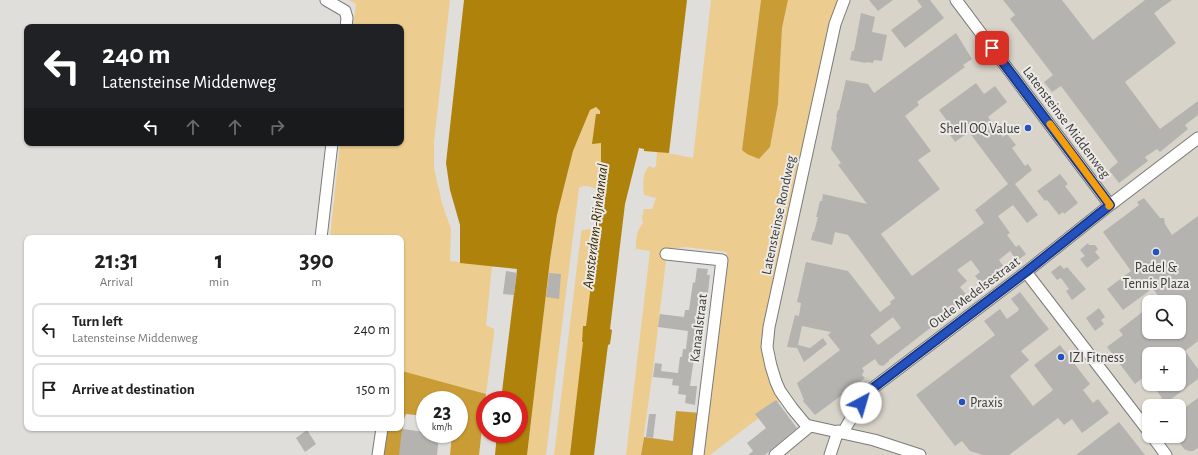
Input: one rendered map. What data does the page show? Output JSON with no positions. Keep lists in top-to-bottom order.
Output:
{
  "streets": {
    "street": [
      "Latensteinse Middenweg",
      "Latensteinse Rondweg",
      "Oude Medelsestraat",
      "Kanaalstraat"
    ]
  },
  "crossings": [
    ["Latensteinse Middenweg", "Oude Medelsestraat"]
  ],
  "water": ["Amsterdam-Rijnkanaal"],
  "places": [
    "Shell OQ Value",
    "Padel & Tennis Plaza",
    "IZI Fitness",
    "Praxis"
  ],
  "page": {
    "turn": ["240 m", "Latensteinse Middenweg"],
    "eta": [
      "21:31",
      "Arrival",
      "1",
      "min",
      "390",
      "m"
    ],
    "map_buttons": ["+", "−"],
    "list": [
      {
        "name": "Turn left",
        "note": "Latensteinse Middenweg",
        "value": "240 m"
      },
      {
        "name": "Arrive at destination",
        "value": "150 m"
      }
    ],
    "speed": "23 km/h",
    "limit": "30"
  }
}
